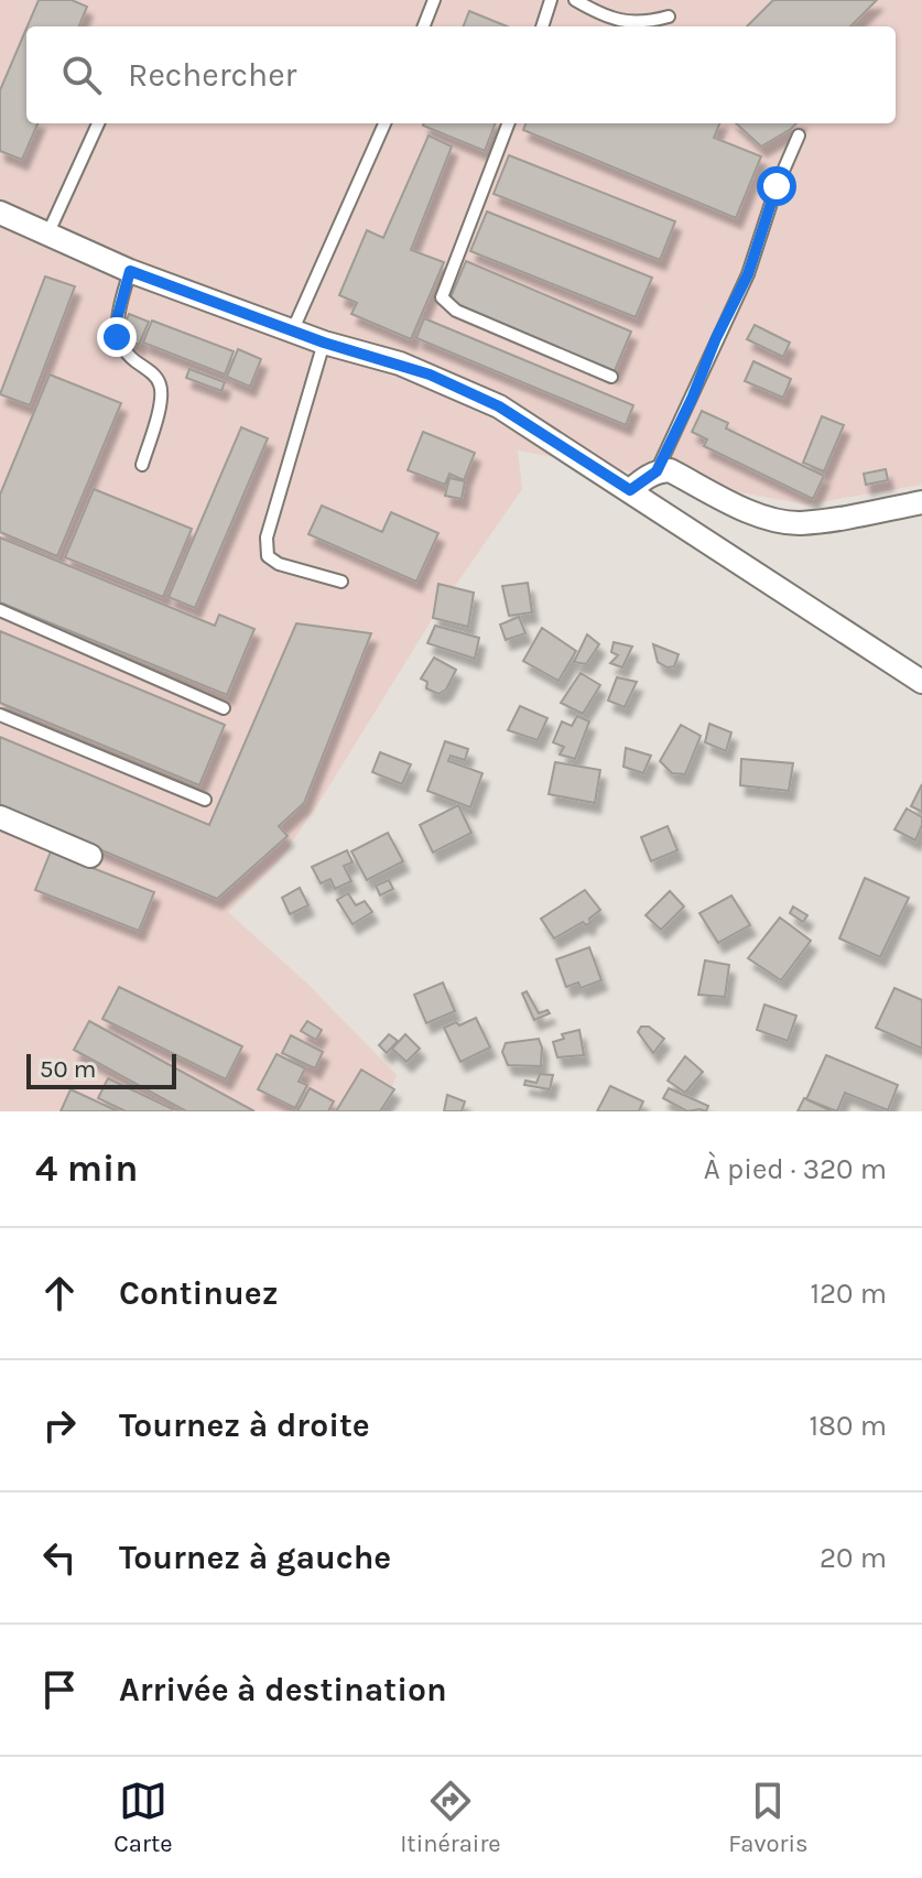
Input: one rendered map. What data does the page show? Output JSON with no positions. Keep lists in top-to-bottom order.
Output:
{
  "scale_bar": "50 m",
  "page": {
    "search": "Rechercher",
    "scale": "50 m",
    "heading": ["4 min", "À pied · 320 m"],
    "list": [
      ["Continuez", "120 m"],
      ["Tournez à droite", "180 m"],
      ["Tournez à gauche", "20 m"],
      "Arrivée à destination"
    ],
    "nav": ["Carte", "Itinéraire", "Favoris"]
  }
}
